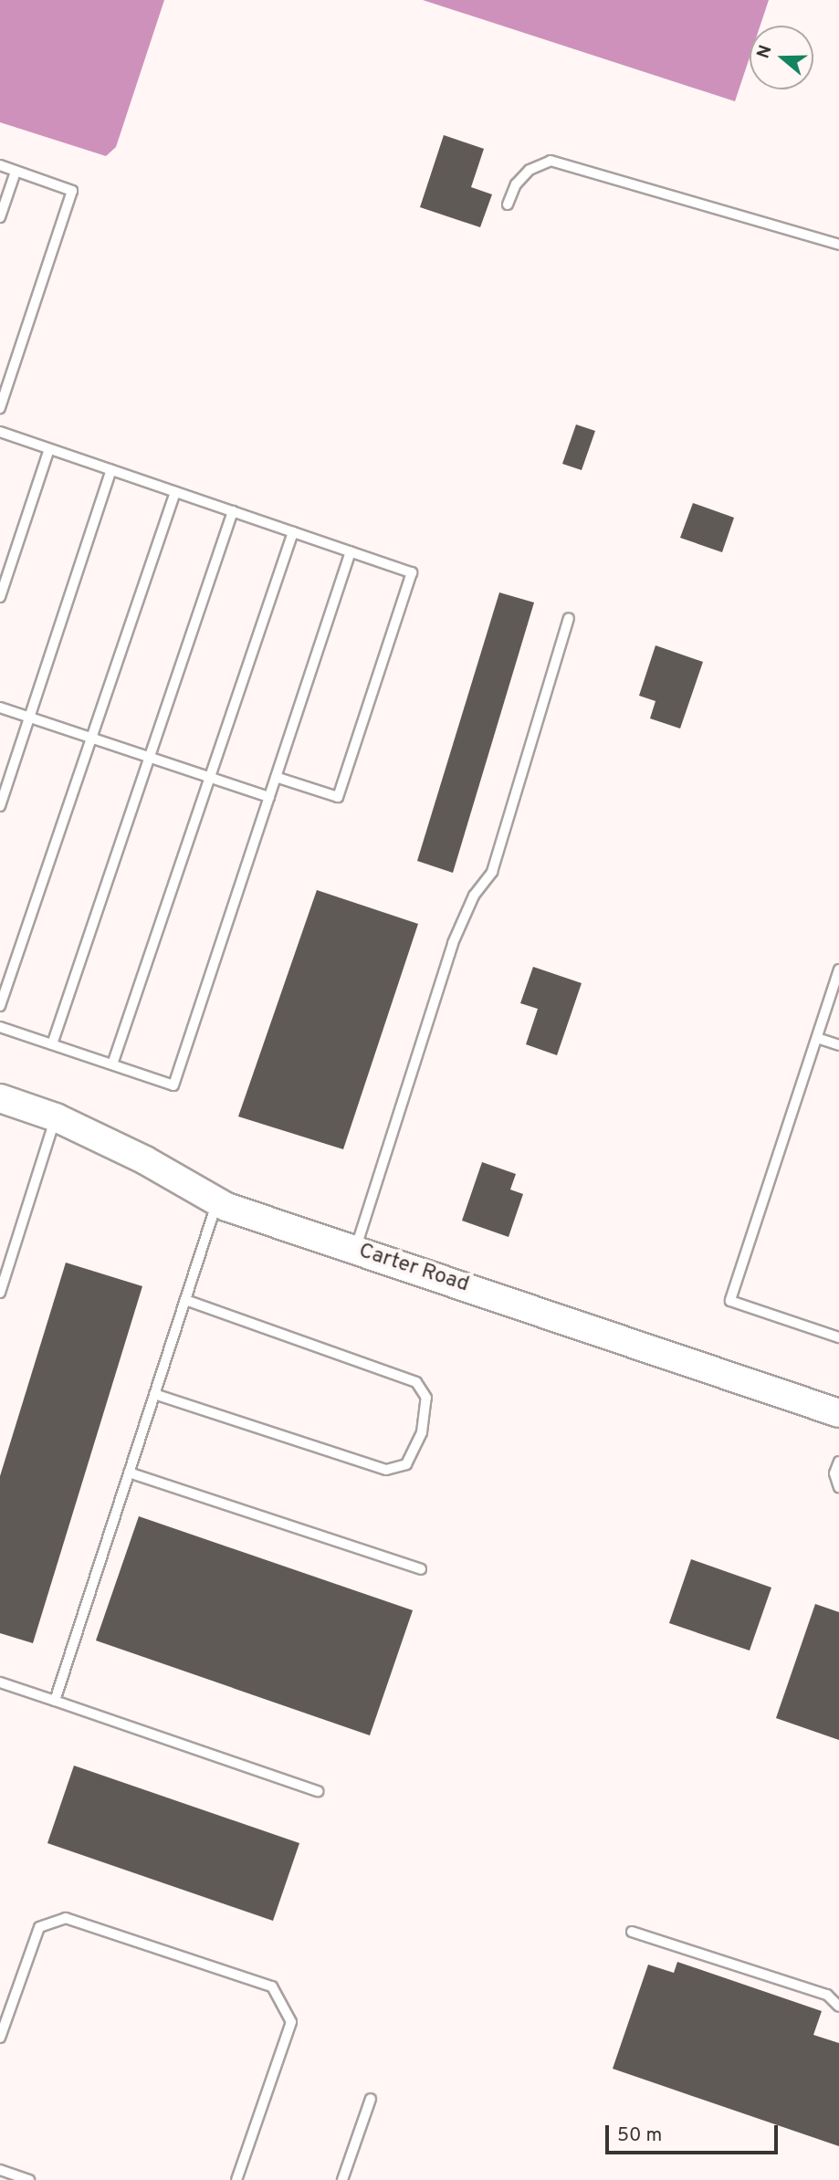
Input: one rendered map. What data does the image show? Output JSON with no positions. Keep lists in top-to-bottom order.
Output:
{
  "streets": {
    "street": ["Carter Road"]
  },
  "scale_bar": "50 m",
  "north": "left"
}
